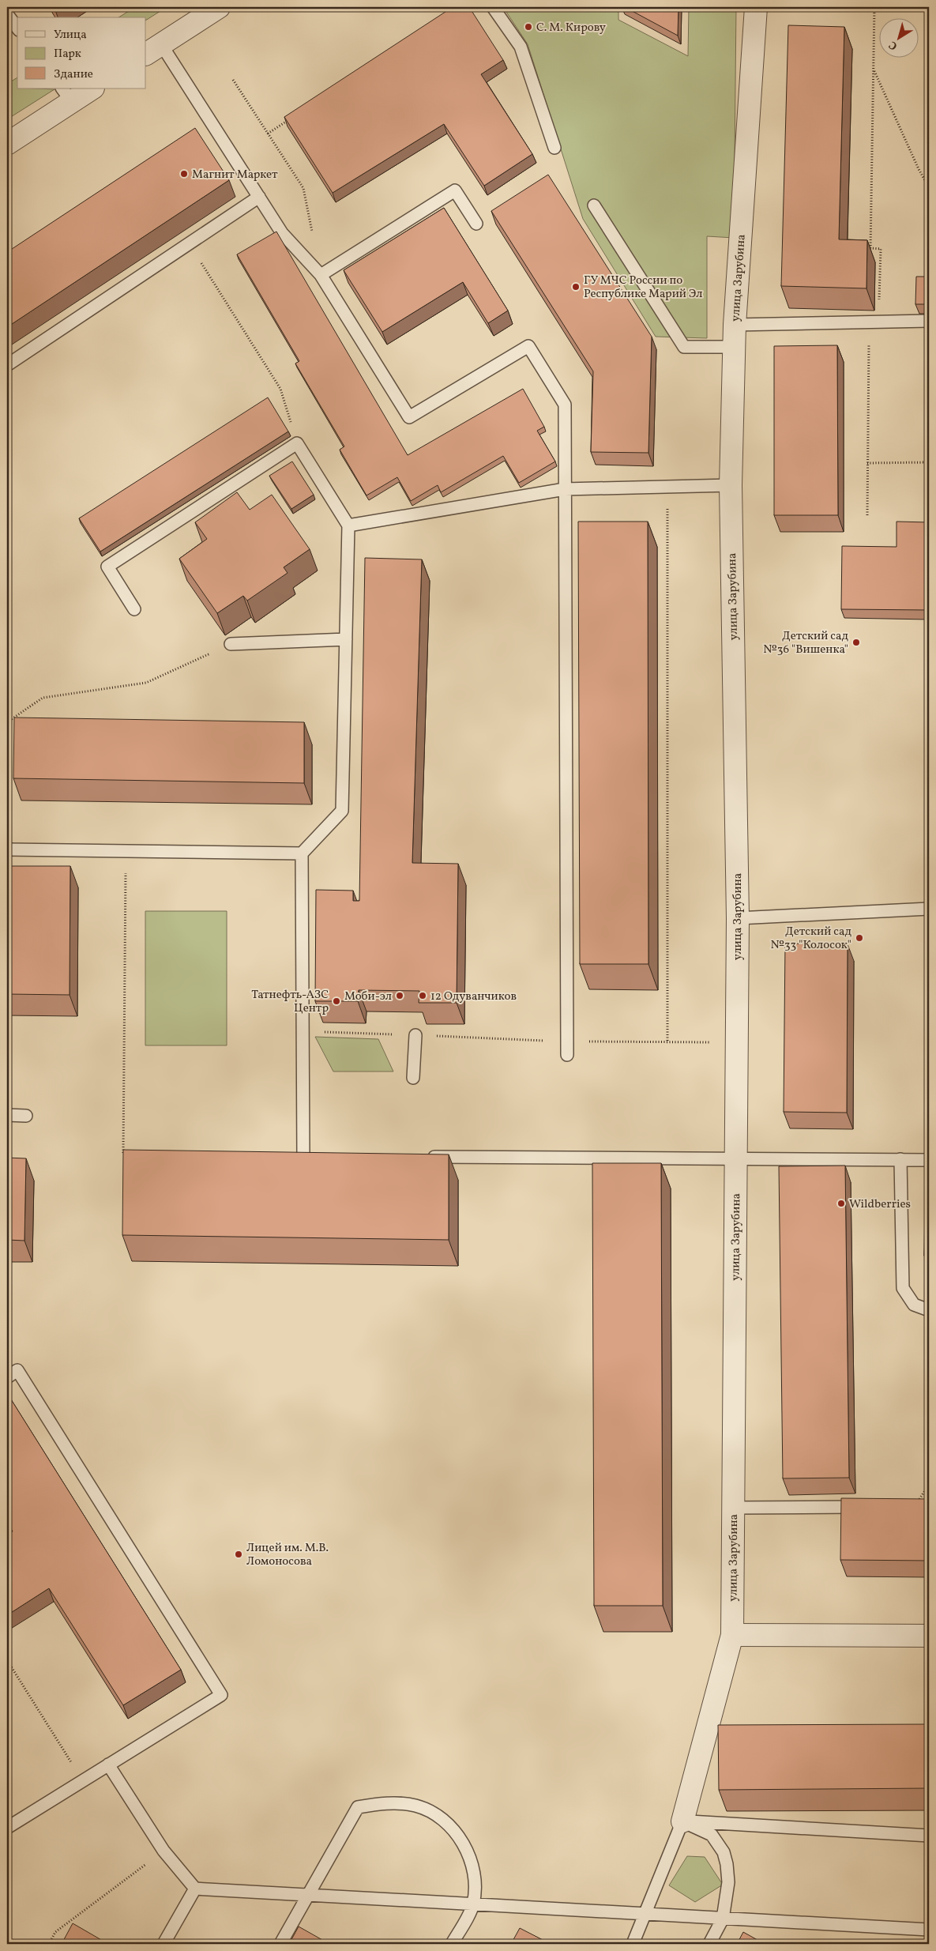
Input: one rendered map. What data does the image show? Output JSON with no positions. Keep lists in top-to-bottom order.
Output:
{
  "streets": {
    "street": ["улица Зарубина"]
  },
  "places": [
    "С. М. Кирову",
    "Магнит Маркет",
    "ГУ МЧС России по Республике Марий Эл",
    "Детский сад №36 \"Вишенка\"",
    "Детский сад №33 \"Колосок\"",
    "Моби-эл",
    "12 Одуванчиков",
    "Татнефть-АЗС Центр",
    "Wildberries",
    "Лицей им. М.В. Ломоносова"
  ],
  "legend": ["Улица", "Парк", "Здание"],
  "north": "bottom left"
}
